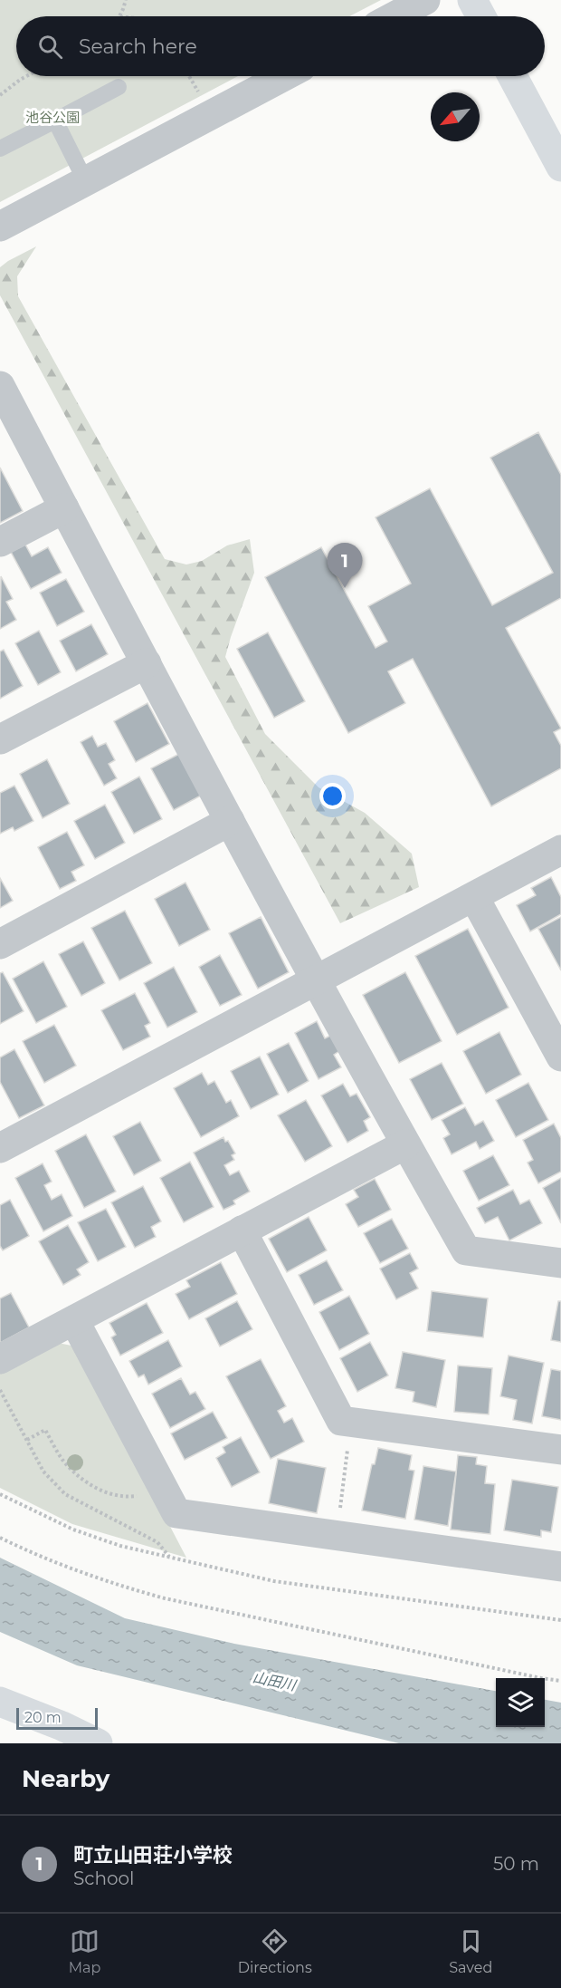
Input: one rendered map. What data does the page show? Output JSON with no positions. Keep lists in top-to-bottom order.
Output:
{
  "water": ["山田川"],
  "parks": ["池谷公園"],
  "scale_bar": "20 m",
  "north": "bottom left",
  "page": {
    "search": "Search here",
    "pins": "1",
    "scale": "20 m",
    "heading": "Nearby",
    "list": [
      {
        "mark": "1",
        "name": "町立山田荘小学校",
        "note": "School",
        "value": "50 m"
      }
    ],
    "nav": ["Map", "Directions", "Saved"]
  }
}
